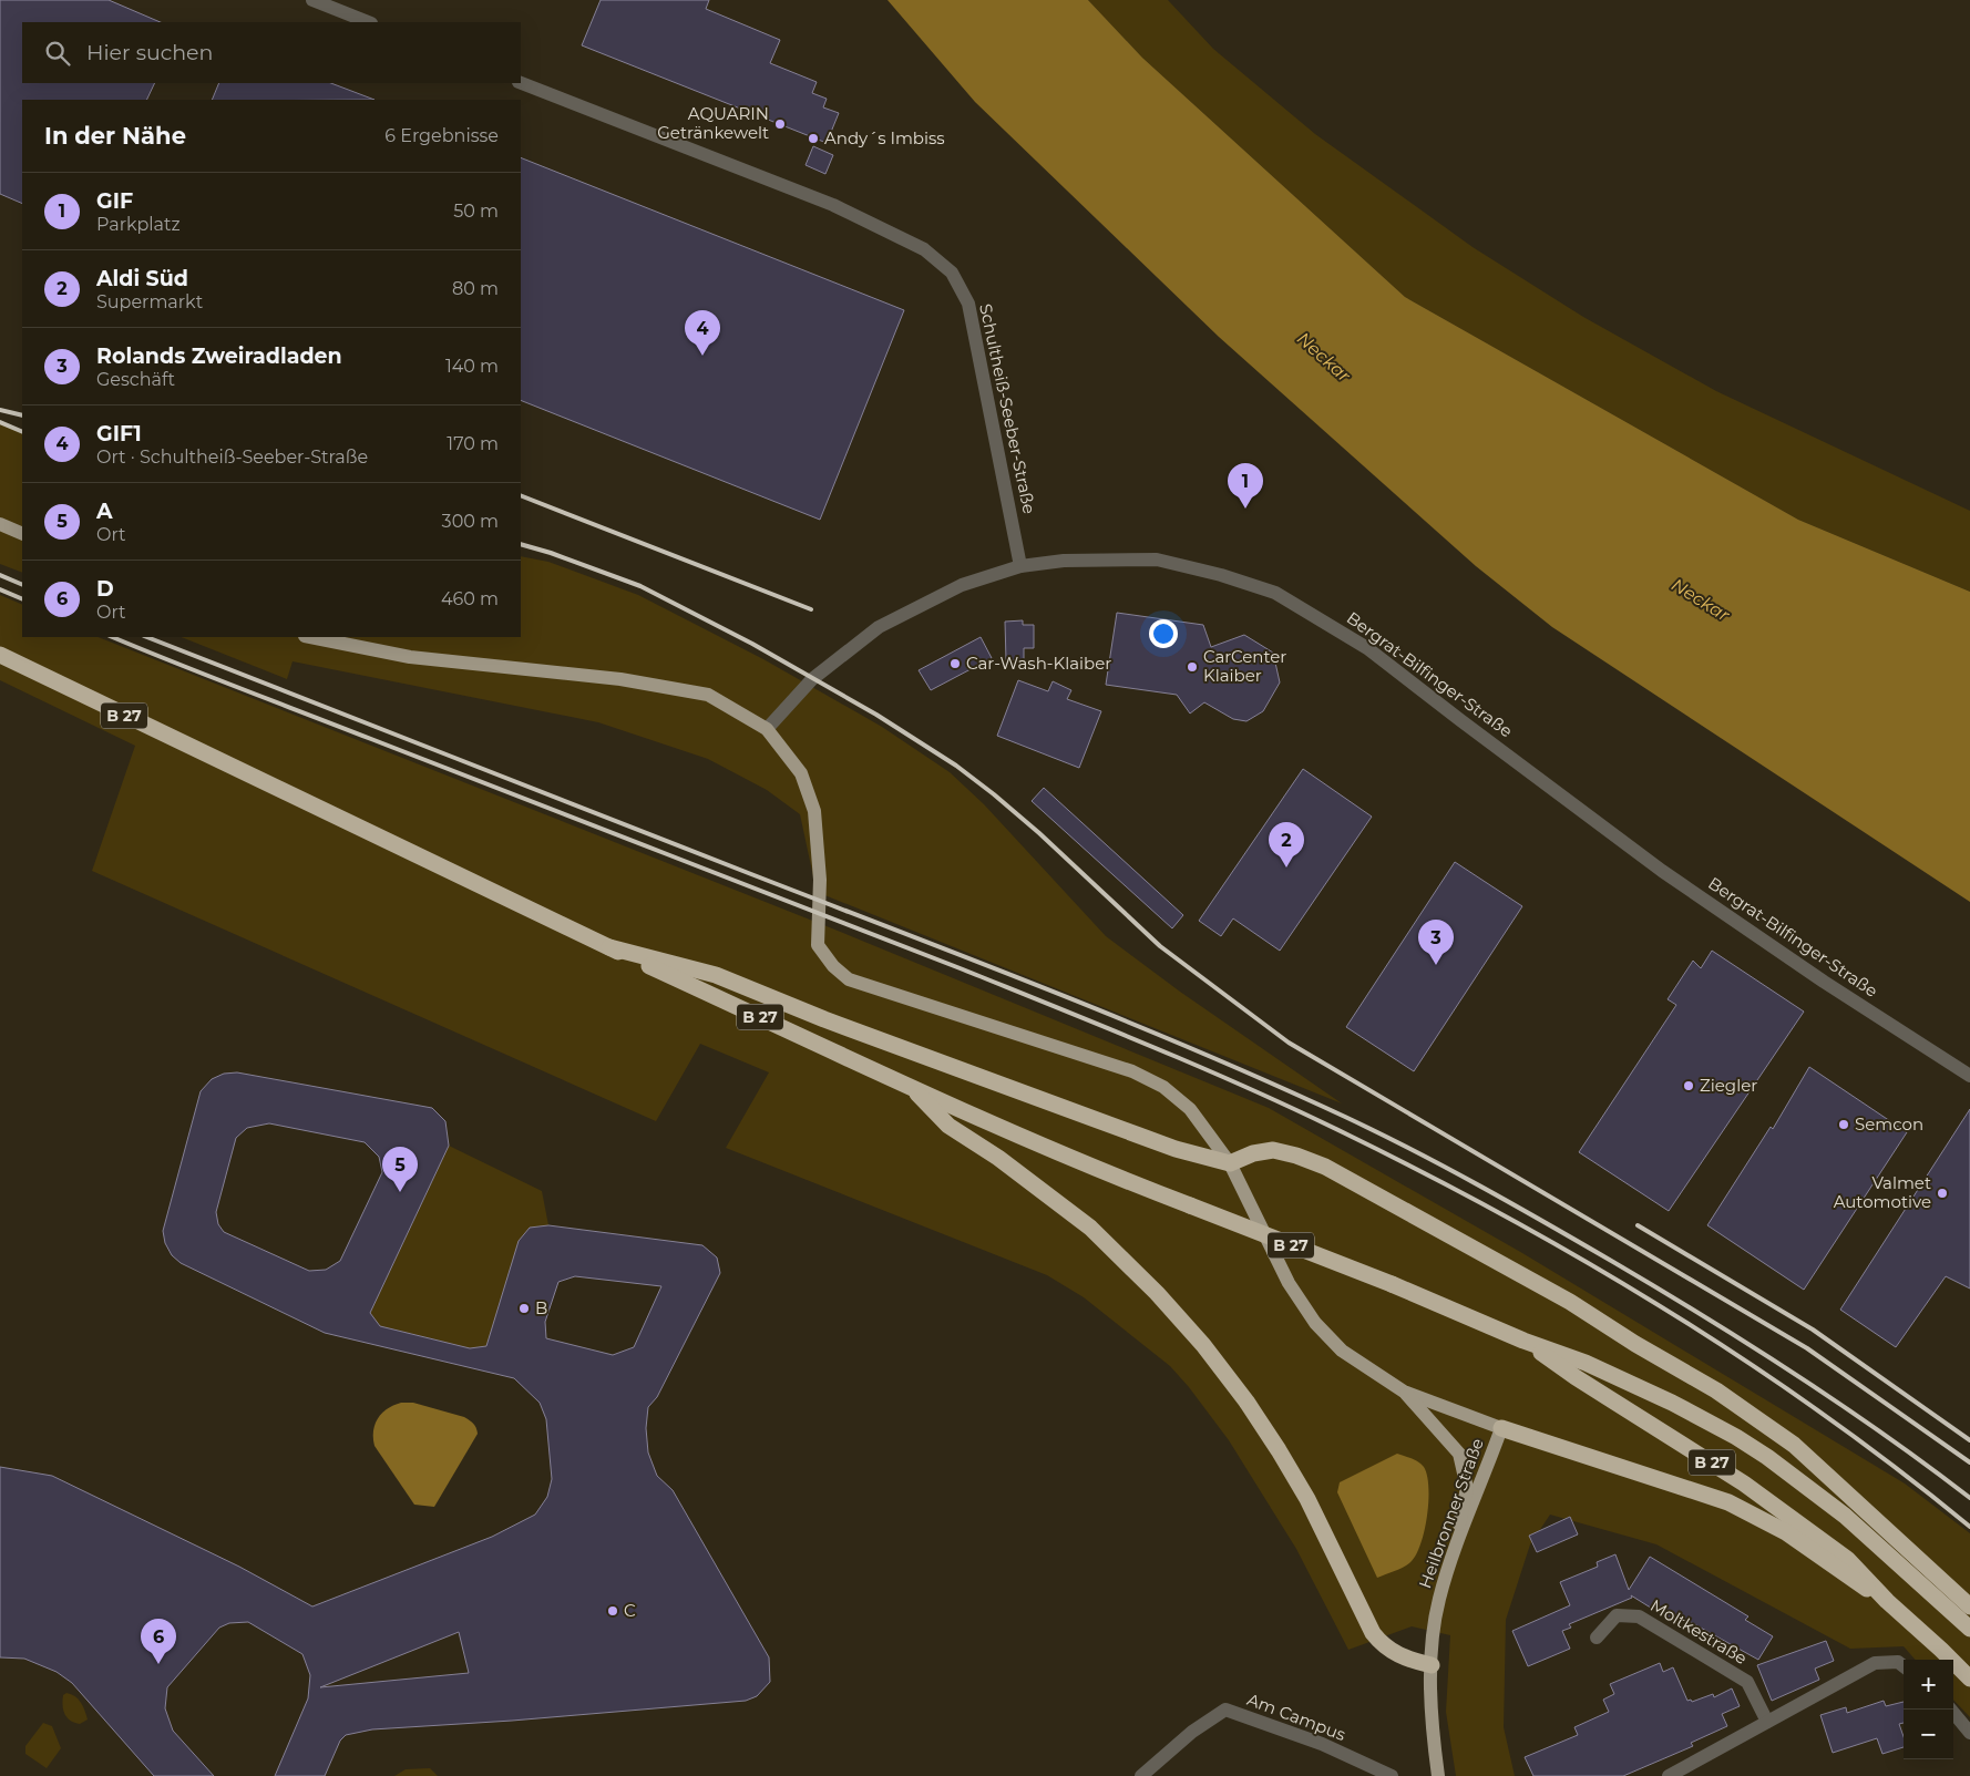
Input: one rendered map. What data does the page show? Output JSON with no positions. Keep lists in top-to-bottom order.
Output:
{
  "streets": {
    "highway": ["B 27"],
    "main road": ["Heilbronner Straße"],
    "street": [
      "Schultheiß-Seeber-Straße",
      "Bergrat-Bilfinger-Straße",
      "Moltkestraße",
      "Am Campus"
    ]
  },
  "crossings": [
    ["Schultheiß-Seeber-Straße", "Bergrat-Bilfinger-Straße"]
  ],
  "water": ["Neckar"],
  "places": [
    "AQUARIN Getränkewelt",
    "Andy´s Imbiss",
    "Car-Wash-Klaiber",
    "CarCenter Klaiber",
    "Ziegler",
    "Semcon",
    "Valmet Automotive",
    "B",
    "C"
  ],
  "page": {
    "search": "Hier suchen",
    "heading": ["In der Nähe", "6 Ergebnisse"],
    "list": [
      {
        "mark": "1",
        "name": "GIF",
        "note": "Parkplatz",
        "value": "50 m"
      },
      {
        "mark": "2",
        "name": "Aldi Süd",
        "note": "Supermarkt",
        "value": "80 m"
      },
      {
        "mark": "3",
        "name": "Rolands Zweiradladen",
        "note": "Geschäft",
        "value": "140 m"
      },
      {
        "mark": "4",
        "name": "GIF1",
        "note": "Ort · Schultheiß-Seeber-Straße",
        "value": "170 m"
      },
      {
        "mark": "5",
        "name": "A",
        "note": "Ort",
        "value": "300 m"
      },
      {
        "mark": "6",
        "name": "D",
        "note": "Ort",
        "value": "460 m"
      }
    ],
    "pins": [
      "4",
      "1",
      "2",
      "3",
      "5",
      "6"
    ],
    "map_buttons": ["+", "−"]
  }
}
